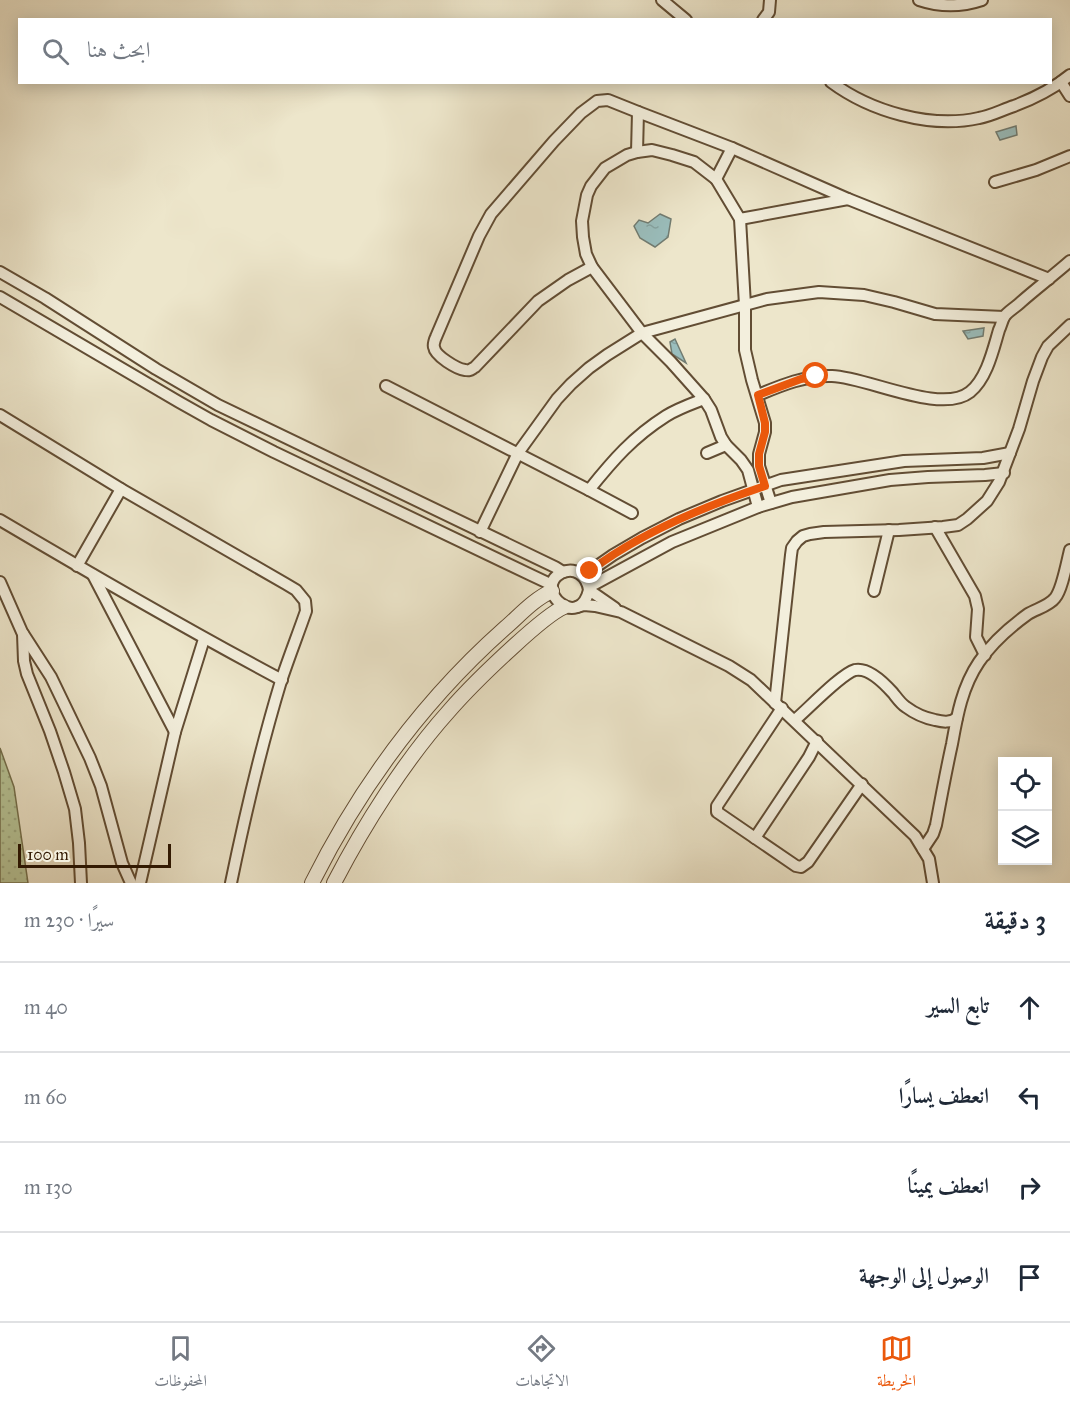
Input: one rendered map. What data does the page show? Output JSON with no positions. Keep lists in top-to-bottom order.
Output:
{
  "scale_bar": "100 m",
  "page": {
    "search": "ابحث هنا",
    "scale": "100 m",
    "heading": ["3 دقيقة", "سيرًا · 230 m"],
    "list": [
      ["تابع السير", "40 m"],
      ["انعطف يسارًا", "60 m"],
      ["انعطف يمينًا", "130 m"],
      "الوصول إلى الوجهة"
    ],
    "nav": ["الخريطة", "الاتجاهات", "المحفوظات"]
  }
}
